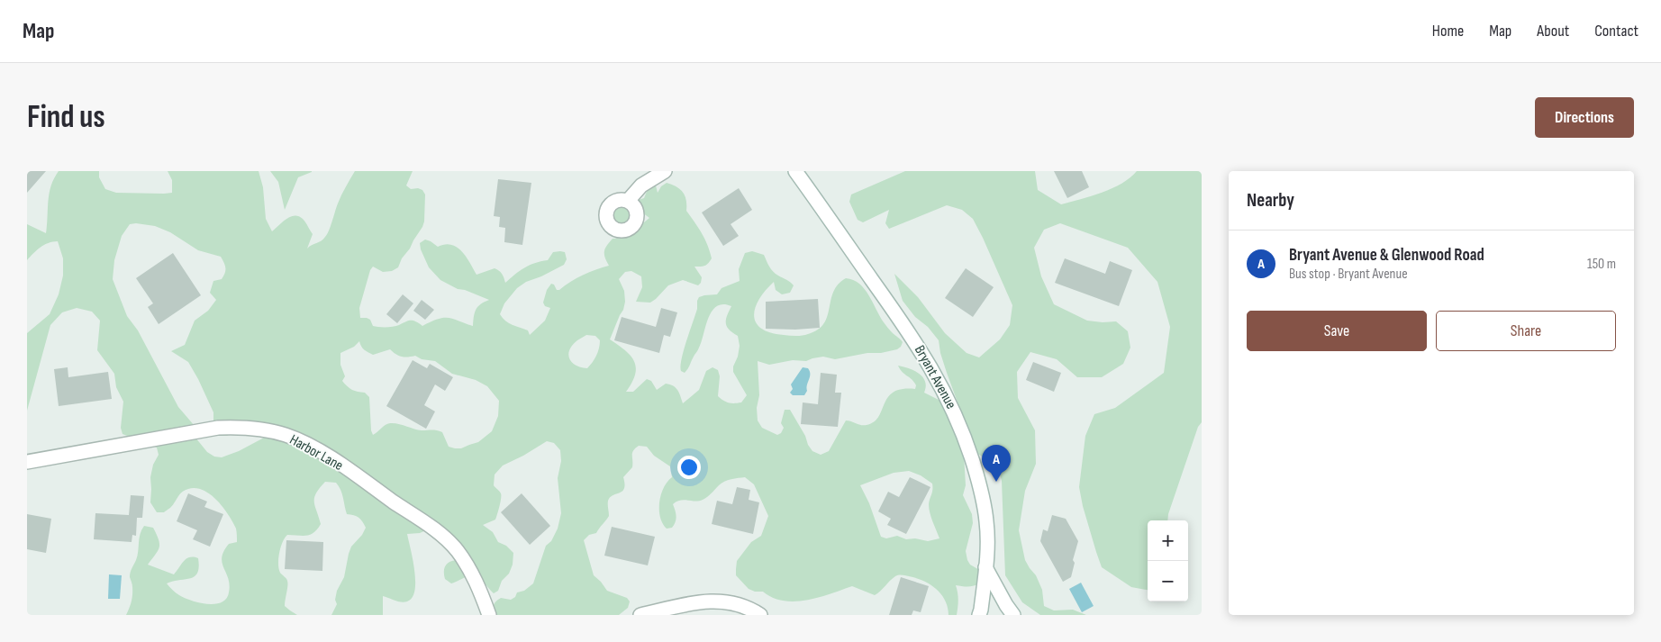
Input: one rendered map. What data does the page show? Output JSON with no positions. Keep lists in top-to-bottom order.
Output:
{
  "streets": {
    "street": ["Bryant Avenue", "Harbor Lane"]
  },
  "page": {
    "header": "Map",
    "nav": [
      "Home",
      "Map",
      "About",
      "Contact"
    ],
    "buttons": [
      "Directions",
      ["Save", "Share"]
    ],
    "title": "Find us",
    "heading": "Nearby",
    "list": [
      {
        "mark": "A",
        "name": "Bryant Avenue & Glenwood Road",
        "note": "Bus stop · Bryant Avenue",
        "value": "150 m"
      }
    ],
    "pins": "A",
    "map_buttons": ["+", "−"]
  }
}
